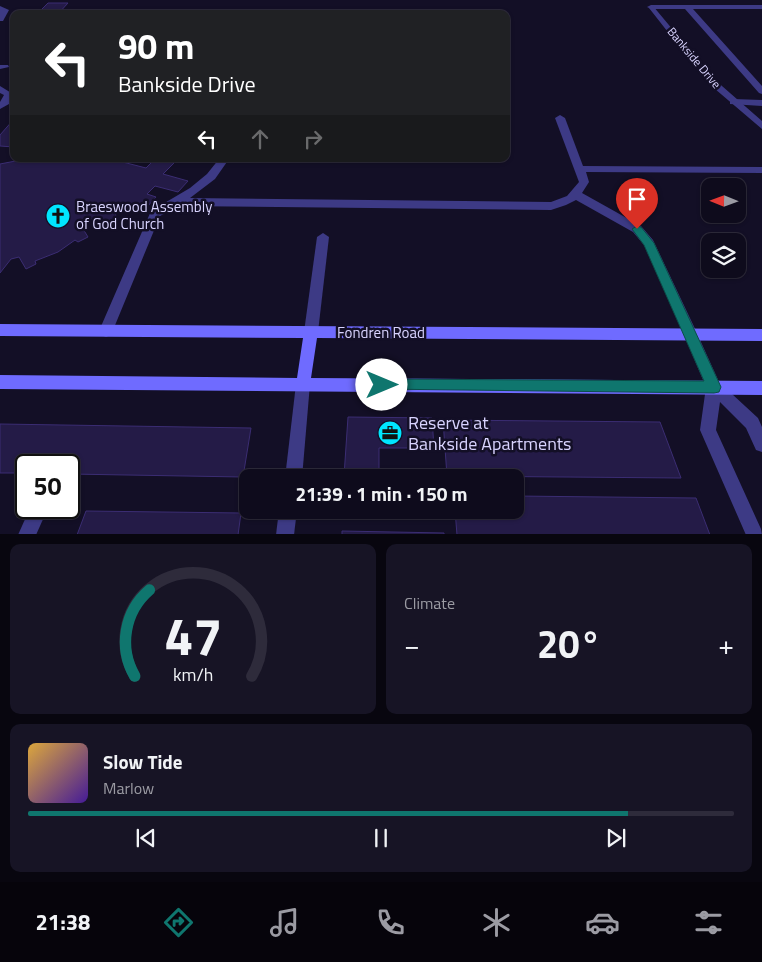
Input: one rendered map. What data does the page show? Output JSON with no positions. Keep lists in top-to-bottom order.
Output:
{
  "streets": {
    "main road": ["Fondren Road"],
    "street": ["Bankside Drive"]
  },
  "places": {
    "church": ["Braeswood Assembly of God Church"],
    "office": ["Reserve at Bankside Apartments"]
  },
  "north": "left",
  "page": {
    "turn": ["90 m", "Bankside Drive"],
    "limit": "50",
    "trip": "21:39 · 1 min · 150 m",
    "tile": "Climate",
    "heat": ["−", "20°", "+"],
    "song": ["Slow Tide", "Marlow"],
    "tabs": "21:38",
    "gauge": ["47", "km/h"]
  }
}
